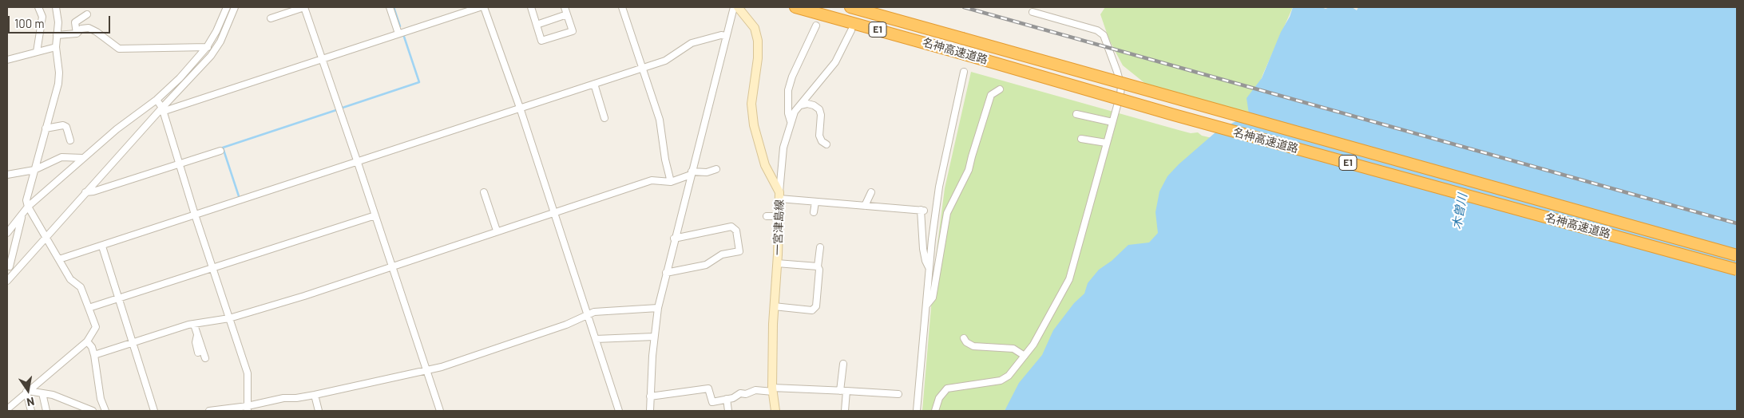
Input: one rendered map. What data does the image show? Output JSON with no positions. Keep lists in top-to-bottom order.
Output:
{
  "streets": {
    "highway": ["E1", "名神高速道路"],
    "main road": ["一宮津島線"]
  },
  "water": ["木曽川"],
  "scale_bar": "100 m",
  "north": "bottom"
}
